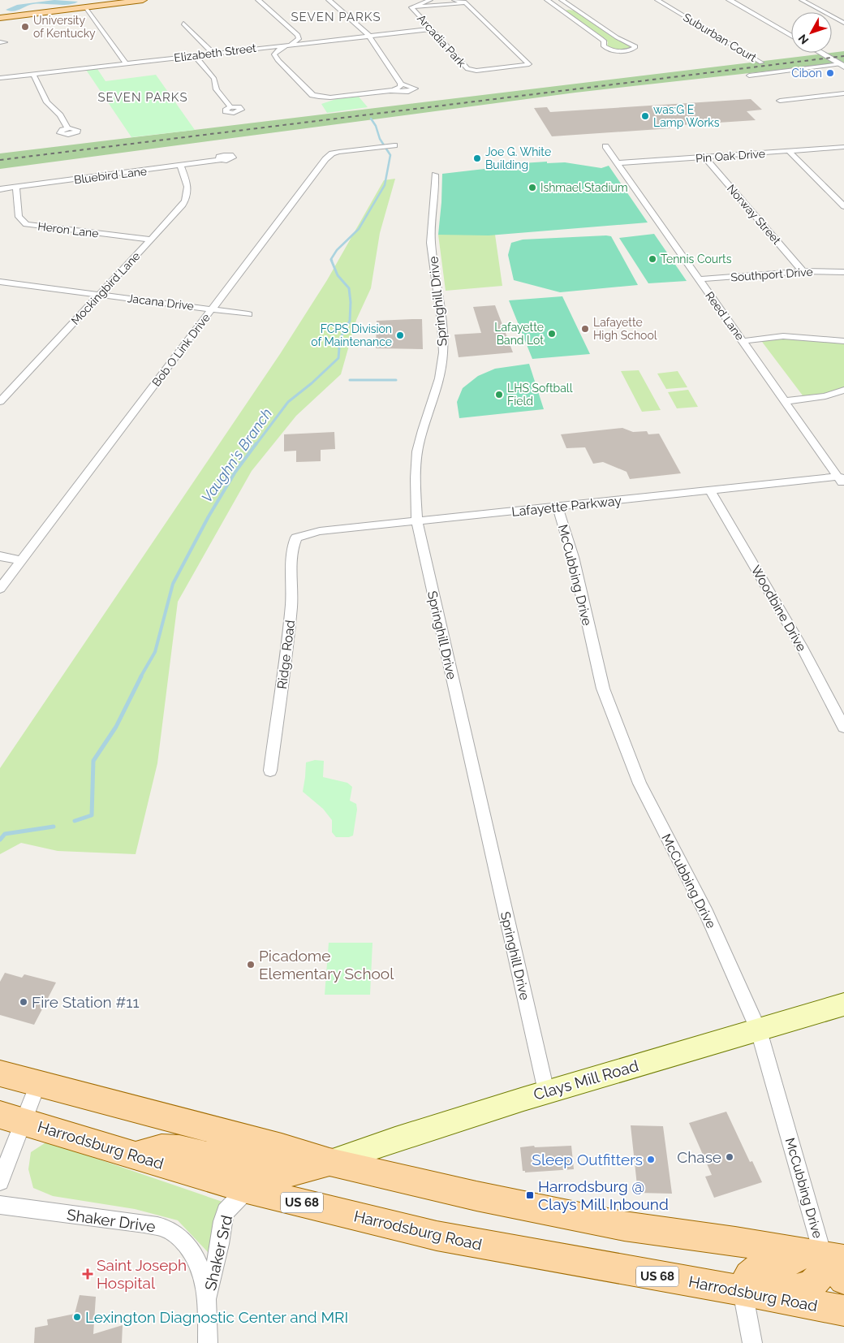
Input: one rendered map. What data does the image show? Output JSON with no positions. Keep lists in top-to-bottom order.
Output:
{
  "streets": {
    "main road": ["Clays Mill Road", "Harrodsburg Road", "US 68"],
    "street": [
      "Suburban Court",
      "Arcadia Park",
      "Elizabeth Street",
      "Pin Oak Drive",
      "Bluebird Lane",
      "Norway Street",
      "Heron Lane",
      "Southport Drive",
      "Mockingbird Lane",
      "Springhill Drive",
      "Jacana Drive",
      "Reed Lane",
      "Bob O Link Drive",
      "Lafayette Parkway",
      "McCubbing Drive",
      "Woodbine Drive",
      "Ridge Road",
      "Shaker Drive",
      "Shaker Srd"
    ]
  },
  "crossings": [
    ["Arcadia Park", "Elizabeth Street"],
    ["Pin Oak Drive", "Norway Street"],
    ["Pin Oak Drive", "Reed Lane"],
    ["Bluebird Lane", "Heron Lane"],
    ["Bluebird Lane", "Mockingbird Lane"],
    ["Norway Street", "Southport Drive"],
    ["Heron Lane", "Mockingbird Lane"],
    ["Southport Drive", "Reed Lane"],
    ["Mockingbird Lane", "Jacana Drive"],
    ["Springhill Drive", "Lafayette Parkway"],
    ["Springhill Drive", "Clays Mill Road"],
    ["Jacana Drive", "Bob O Link Drive"],
    ["Reed Lane", "Lafayette Parkway"],
    ["Lafayette Parkway", "McCubbing Drive"],
    ["Lafayette Parkway", "Woodbine Drive"],
    ["Lafayette Parkway", "Ridge Road"],
    ["McCubbing Drive", "Clays Mill Road"],
    ["Harrodsburg Road", "Shaker Srd"],
    ["Shaker Drive", "Shaker Srd"]
  ],
  "districts": ["SEVEN PARKS", "SEVEN PARKS"],
  "water": ["Vaughn's Branch"],
  "places": {
    "other": [
      "University of Kentucky",
      "Cibon",
      "was:G E Lamp Works",
      "Joe G. White Building",
      "Ishmael Stadium",
      "Tennis Courts",
      "Lafayette High School",
      "Lafayette Band Lot",
      "FCPS Division of Maintenance",
      "LHS Softball Field",
      "Picadome Elementary School",
      "Fire Station #11",
      "Chase",
      "Sleep Outfitters",
      "Lexington Diagnostic Center and MRI"
    ],
    "transit": ["Harrodsburg @ Clays Mill Inbound"],
    "health": ["Saint Joseph Hospital"]
  },
  "north": "bottom left"
}
